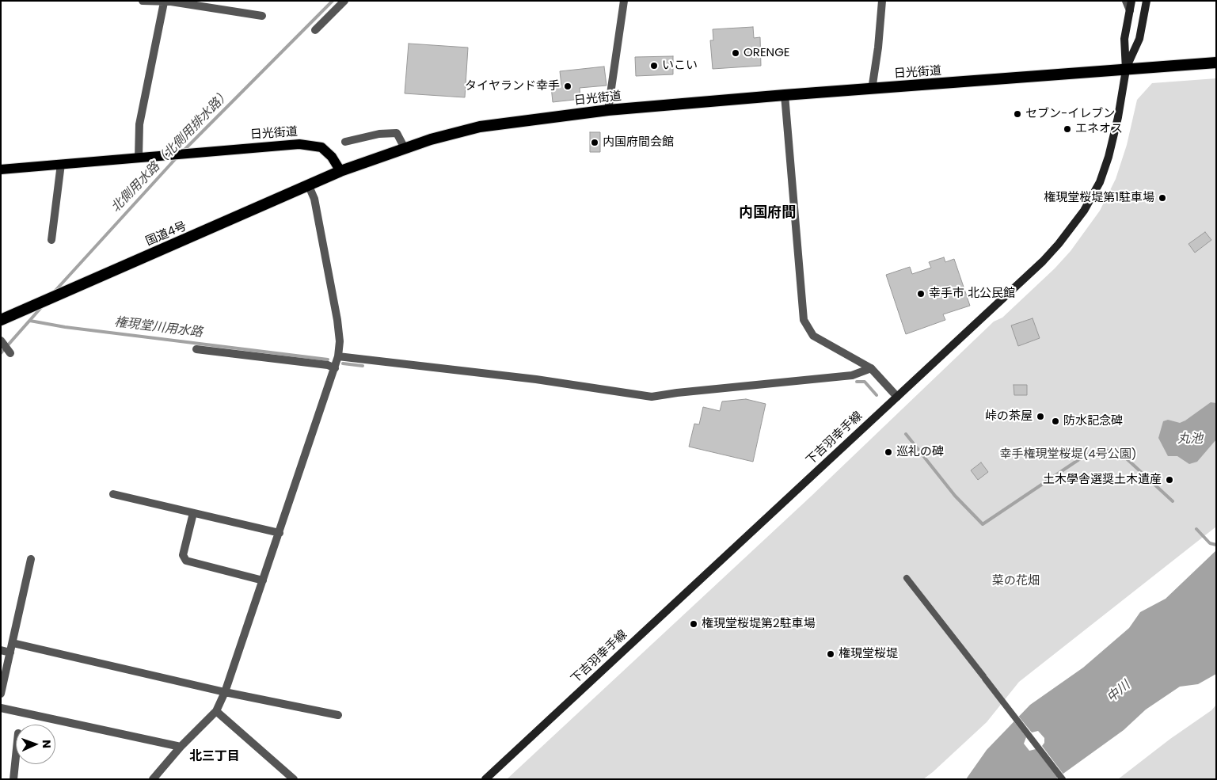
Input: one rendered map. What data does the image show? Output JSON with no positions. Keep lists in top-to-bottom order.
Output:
{
  "streets": {
    "highway": ["日光街道", "国道4号"],
    "main road": ["下吉羽幸手線"]
  },
  "crossings": [
    ["日光街道", "国道4号"],
    ["日光街道", "下吉羽幸手線"]
  ],
  "districts": ["内国府間", "北三丁目"],
  "water": [
    "北側用水路（北側用排水路）",
    "権現堂川用水路",
    "丸池",
    "中川"
  ],
  "parks": ["幸手権現堂桜堤(4号公園)", "菜の花畑"],
  "places": [
    "ORENGE",
    "いこい",
    "タイヤランド幸手",
    "セブン-イレブン",
    "エネオス",
    "内国府間会館",
    "権現堂桜堤第1駐車場",
    "幸手市 北公民館",
    "峠の茶屋",
    "防水記念碑",
    "巡礼の碑",
    "土木學舎選奨土木遺産",
    "権現堂桜堤第2駐車場",
    "権現堂桜堤"
  ],
  "north": "right"
}
